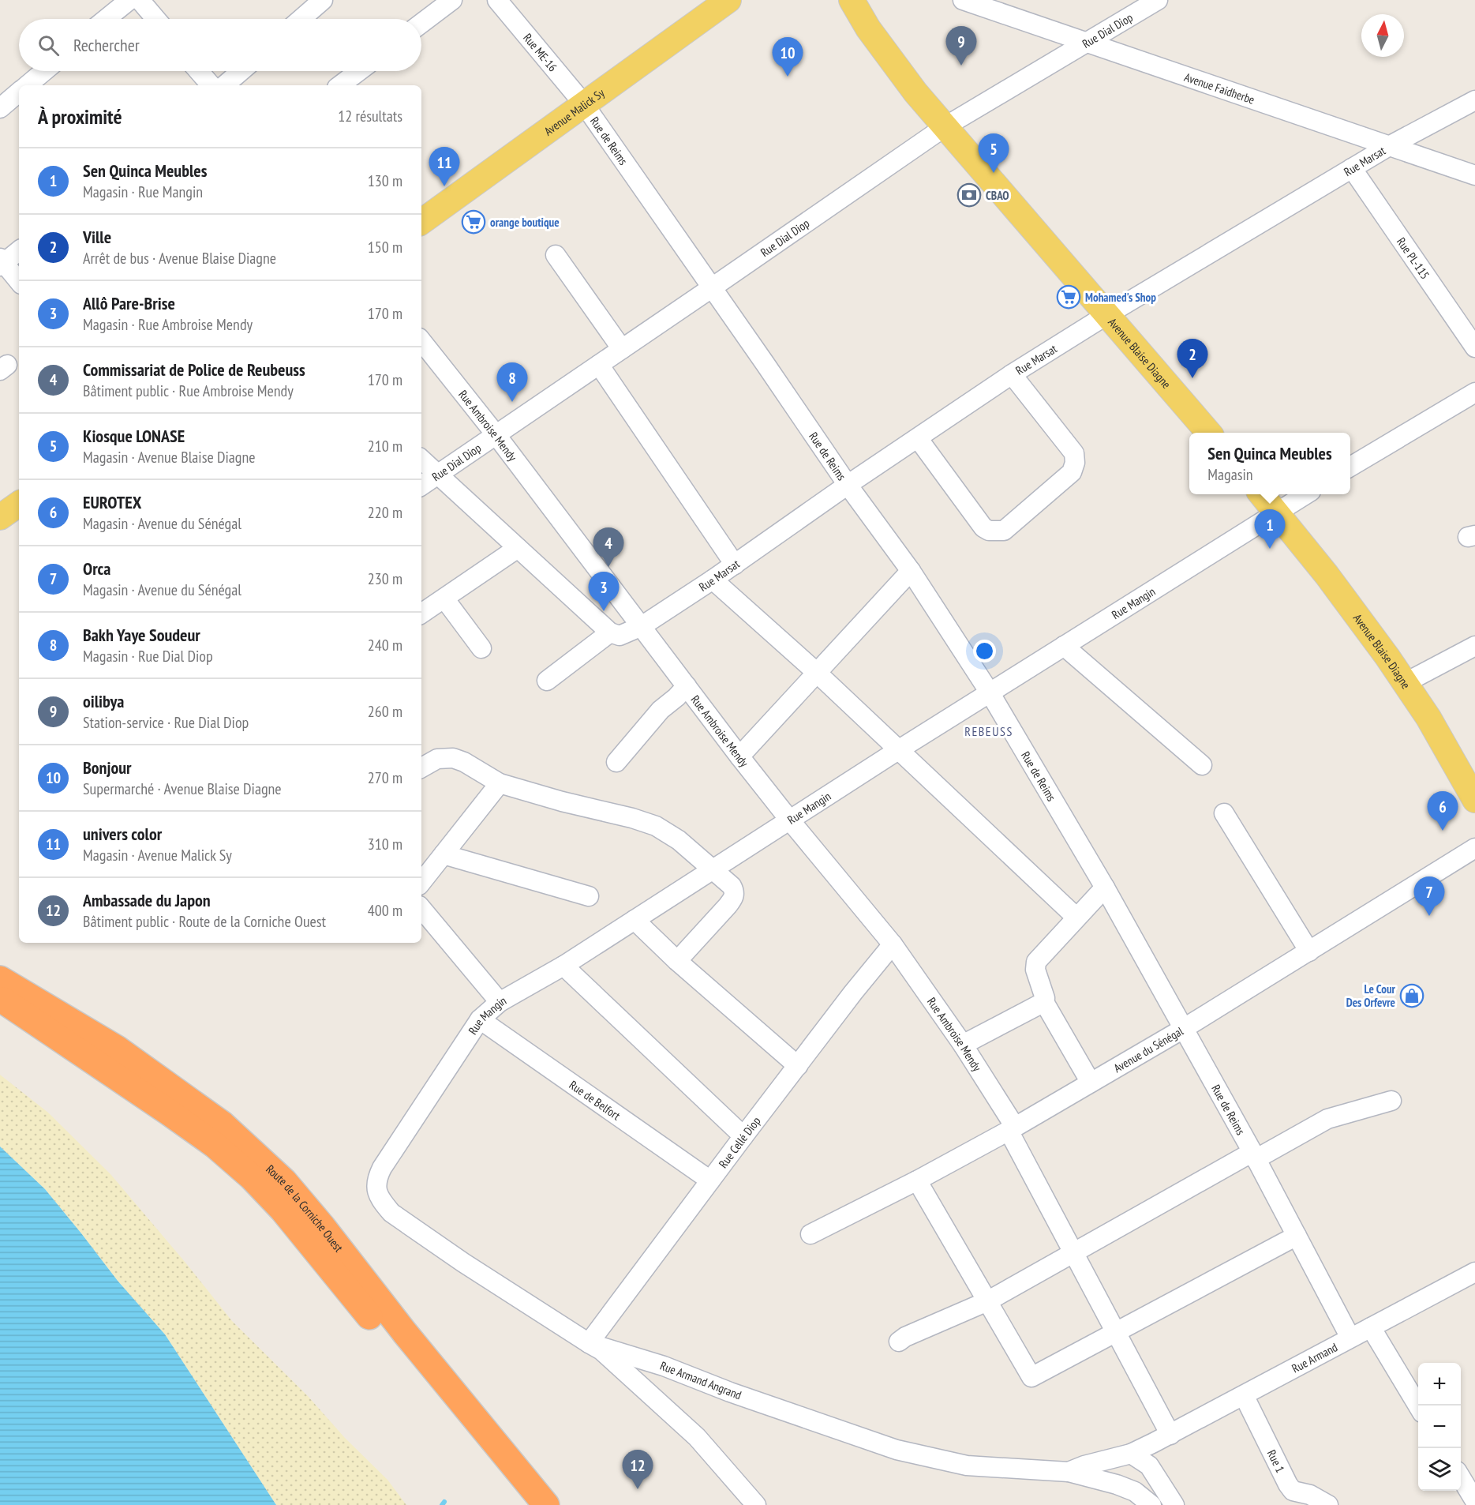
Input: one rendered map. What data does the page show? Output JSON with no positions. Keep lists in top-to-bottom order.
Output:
{
  "streets": {
    "highway": ["Route de la Corniche Ouest"],
    "main road": ["Avenue Malick Sy", "Avenue Blaise Diagne"],
    "street": [
      "Rue Dial Diop",
      "Rue ME-16",
      "Avenue Faidherbe",
      "Rue de Reims",
      "Rue Marsat",
      "Rue PL-115",
      "Rue Ambroise Mendy",
      "Rue Mangin",
      "Avenue du Sénégal",
      "Rue de Belfort",
      "Rue Cellé Diop",
      "Rue Armand",
      "Rue Armand Angrand",
      "Rue 1"
    ]
  },
  "crossings": [
    ["Rue Dial Diop", "Avenue Faidherbe"],
    ["Rue Dial Diop", "Rue de Reims"],
    ["Rue Dial Diop", "Avenue Blaise Diagne"],
    ["Rue Dial Diop", "Rue Ambroise Mendy"],
    ["Rue ME-16", "Avenue Malick Sy"],
    ["Rue ME-16", "Rue de Reims"],
    ["Avenue Faidherbe", "Rue Marsat"],
    ["Avenue Malick Sy", "Rue de Reims"],
    ["Rue de Reims", "Rue Marsat"],
    ["Rue de Reims", "Rue Mangin"],
    ["Rue de Reims", "Avenue du Sénégal"],
    ["Rue de Reims", "Rue Armand"],
    ["Rue Marsat", "Rue PL-115"],
    ["Rue Marsat", "Avenue Blaise Diagne"],
    ["Rue Marsat", "Rue Ambroise Mendy"],
    ["Avenue Blaise Diagne", "Rue Mangin"],
    ["Rue Ambroise Mendy", "Rue Mangin"],
    ["Rue Ambroise Mendy", "Avenue du Sénégal"],
    ["Rue Ambroise Mendy", "Rue Cellé Diop"],
    ["Rue Ambroise Mendy", "Rue Armand"],
    ["Rue Mangin", "Rue de Belfort"],
    ["Rue Mangin", "Rue Armand Angrand"],
    ["Rue de Belfort", "Rue Cellé Diop"],
    ["Rue Cellé Diop", "Rue Armand Angrand"],
    ["Rue Armand", "Rue Armand Angrand"],
    ["Rue Armand", "Rue 1"]
  ],
  "districts": ["REBEUSS"],
  "places": {
    "bank": ["CBAO"],
    "supermarket": ["orange boutique", "Mohamed's Shop"],
    "shop": ["Le Cour Des Orfevre"]
  },
  "north": "top",
  "page": {
    "search": "Rechercher",
    "pins": [
      "9",
      "10",
      "5",
      "11",
      "2",
      "8",
      "1",
      "4",
      "3",
      "6",
      "7",
      "12"
    ],
    "heading": ["À proximité", "12 résultats"],
    "list": [
      {
        "mark": "1",
        "name": "Sen Quinca Meubles",
        "note": "Magasin · Rue Mangin",
        "value": "130 m"
      },
      {
        "mark": "2",
        "name": "Ville",
        "note": "Arrêt de bus · Avenue Blaise Diagne",
        "value": "150 m"
      },
      {
        "mark": "3",
        "name": "Allô Pare-Brise",
        "note": "Magasin · Rue Ambroise Mendy",
        "value": "170 m"
      },
      {
        "mark": "4",
        "name": "Commissariat de Police de Reubeuss",
        "note": "Bâtiment public · Rue Ambroise Mendy",
        "value": "170 m"
      },
      {
        "mark": "5",
        "name": "Kiosque LONASE",
        "note": "Magasin · Avenue Blaise Diagne",
        "value": "210 m"
      },
      {
        "mark": "6",
        "name": "EUROTEX",
        "note": "Magasin · Avenue du Sénégal",
        "value": "220 m"
      },
      {
        "mark": "7",
        "name": "Orca",
        "note": "Magasin · Avenue du Sénégal",
        "value": "230 m"
      },
      {
        "mark": "8",
        "name": "Bakh Yaye Soudeur",
        "note": "Magasin · Rue Dial Diop",
        "value": "240 m"
      },
      {
        "mark": "9",
        "name": "oilibya",
        "note": "Station-service · Rue Dial Diop",
        "value": "260 m"
      },
      {
        "mark": "10",
        "name": "Bonjour",
        "note": "Supermarché · Avenue Blaise Diagne",
        "value": "270 m"
      },
      {
        "mark": "11",
        "name": "univers color",
        "note": "Magasin · Avenue Malick Sy",
        "value": "310 m"
      },
      {
        "mark": "12",
        "name": "Ambassade du Japon",
        "note": "Bâtiment public · Route de la Corniche Ouest",
        "value": "400 m"
      }
    ],
    "popup": ["Sen Quinca Meubles", "Magasin"],
    "map_buttons": ["+", "−"]
  }
}
